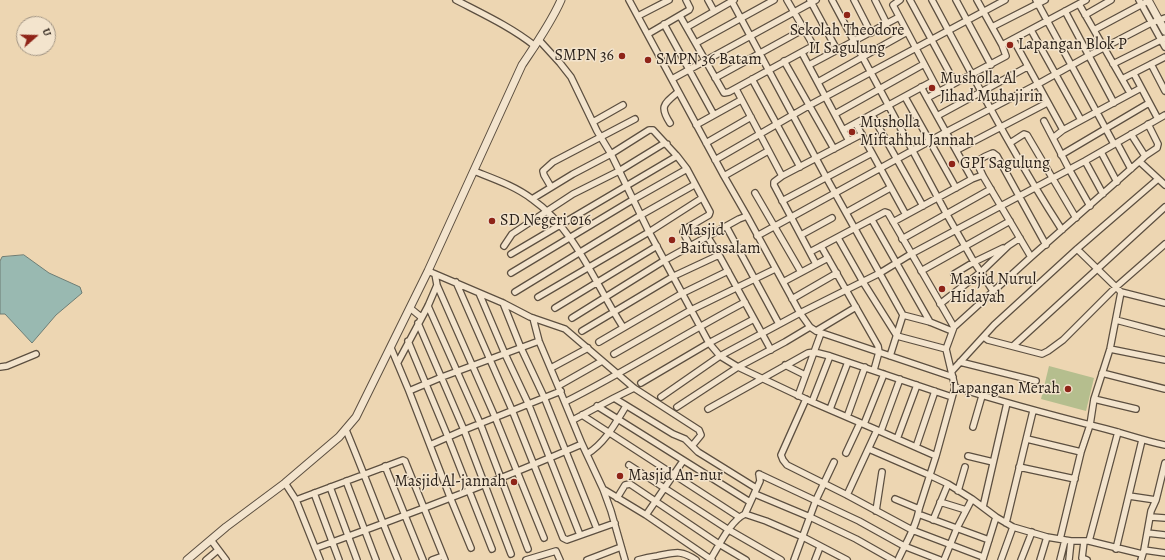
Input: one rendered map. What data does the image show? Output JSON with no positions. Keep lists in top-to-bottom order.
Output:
{
  "places": [
    "Sekolah Theodore II Sagulung",
    "Lapangan Blok P",
    "SMPN 36",
    "SMPN 36 Batam",
    "Musholla Al Jihad Muhajirin",
    "Musholla Miftahhul Jannah",
    "GPI Sagulung",
    "SD Negeri 016",
    "Masjid Baitussalam",
    "Masjid Nurul Hidayah",
    "Lapangan Merah",
    "Masjid An-nur",
    "Masjid Al-jannah"
  ],
  "north": "right"
}
